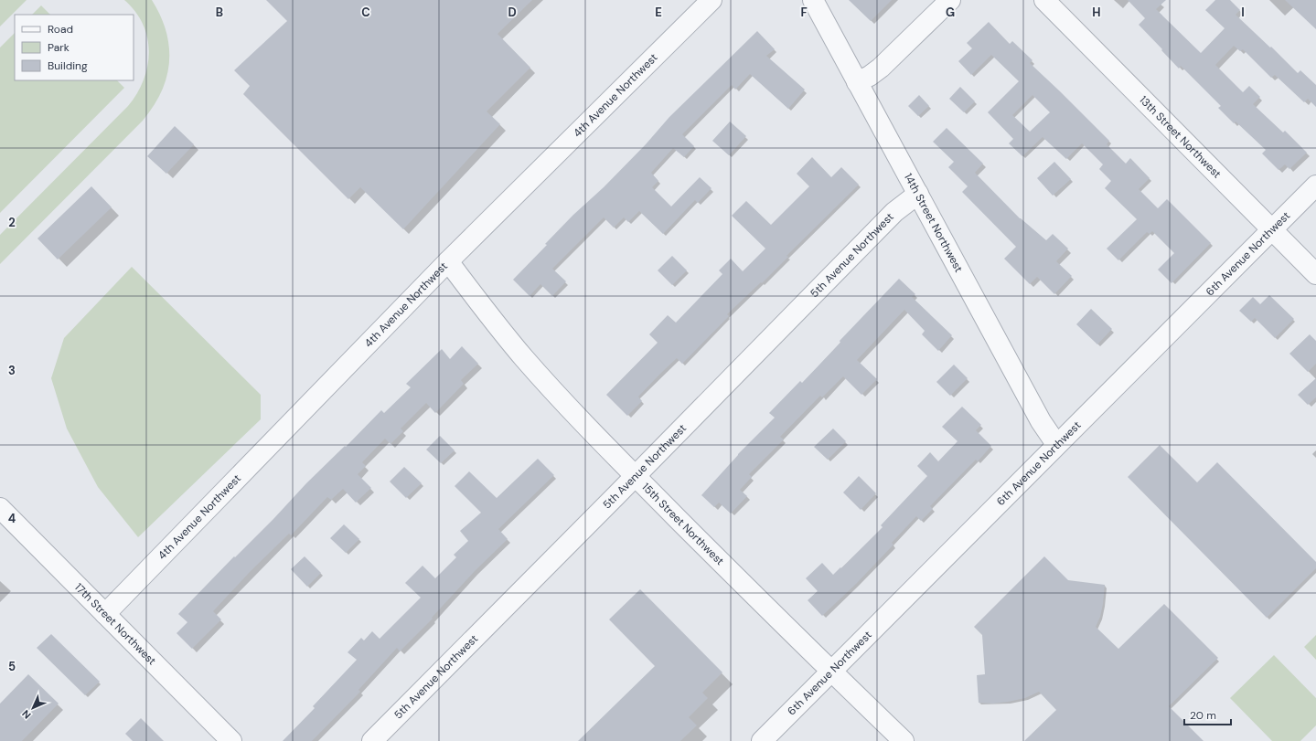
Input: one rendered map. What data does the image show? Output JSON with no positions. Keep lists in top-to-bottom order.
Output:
{
  "streets": {
    "street": [
      "4th Avenue Northwest",
      "13th Street Northwest",
      "14th Street Northwest",
      "6th Avenue Northwest",
      "5th Avenue Northwest",
      "15th Street Northwest",
      "17th Street Northwest"
    ]
  },
  "crossings": [
    ["4th Avenue Northwest", "15th Street Northwest"],
    ["4th Avenue Northwest", "17th Street Northwest"],
    ["13th Street Northwest", "6th Avenue Northwest"],
    ["14th Street Northwest", "6th Avenue Northwest"],
    ["14th Street Northwest", "5th Avenue Northwest"],
    ["6th Avenue Northwest", "15th Street Northwest"],
    ["5th Avenue Northwest", "15th Street Northwest"]
  ],
  "legend": ["Road", "Park", "Building"],
  "scale_bar": "20 m",
  "north": "bottom left",
  "grid": {
    "columns": [
      "B",
      "C",
      "D",
      "E",
      "F",
      "G",
      "H",
      "I"
    ],
    "rows": [
      "2",
      "3",
      "4",
      "5"
    ]
  }
}
